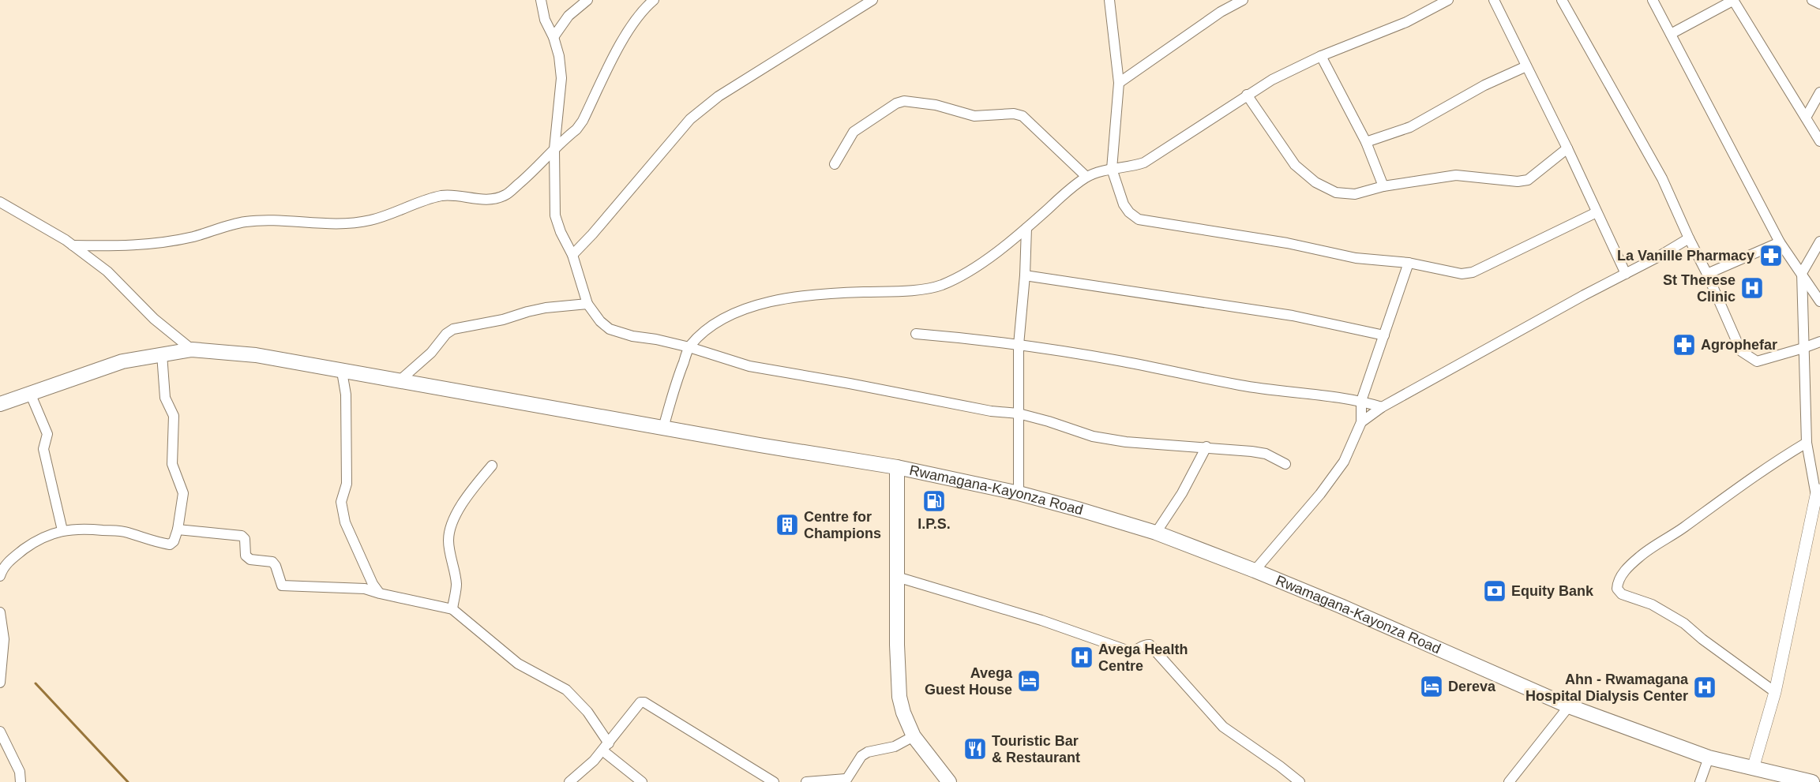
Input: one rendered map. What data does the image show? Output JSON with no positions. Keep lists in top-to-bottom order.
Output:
{
  "streets": {
    "highway": ["Rwamagana-Kayonza Road"]
  },
  "places": {
    "pharmacy": ["La Vanille Pharmacy", "Agrophefar"],
    "hospital": ["St Therese Clinic", "Avega Health Centre", "Ahn - Rwamagana Hospital Dialysis Center"],
    "fuel station": ["I.P.S."],
    "building": ["Centre for Champions"],
    "bank": ["Equity Bank"],
    "hotel": ["Avega Guest House", "Dereva"],
    "restaurant": ["Touristic Bar & Restaurant"]
  }
}
